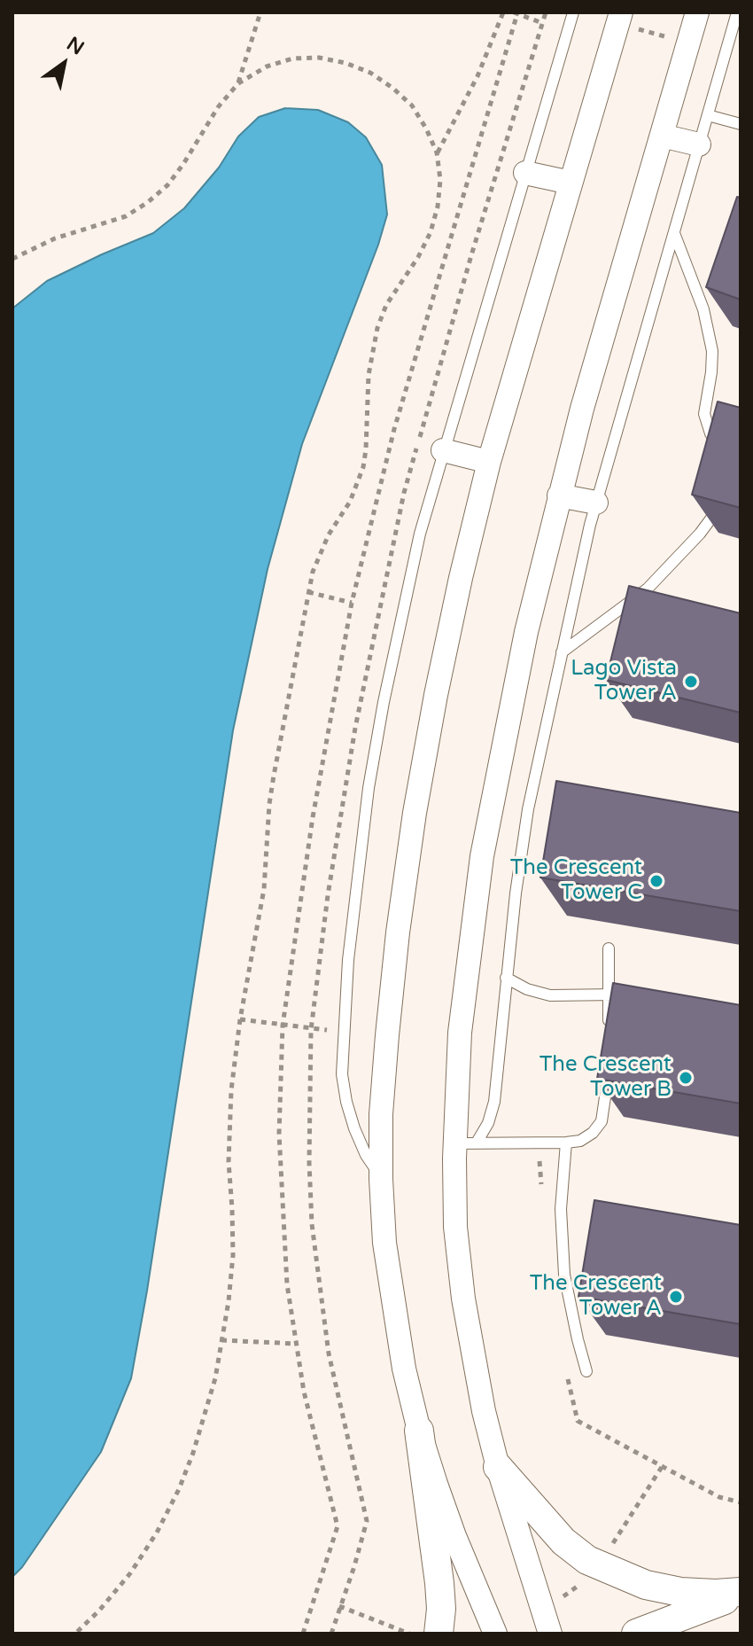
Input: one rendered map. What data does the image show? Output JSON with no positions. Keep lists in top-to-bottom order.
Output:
{
  "places": [
    "Lago Vista Tower A",
    "The Crescent Tower C",
    "The Crescent Tower B",
    "The Crescent Tower A"
  ],
  "north": "top right"
}
